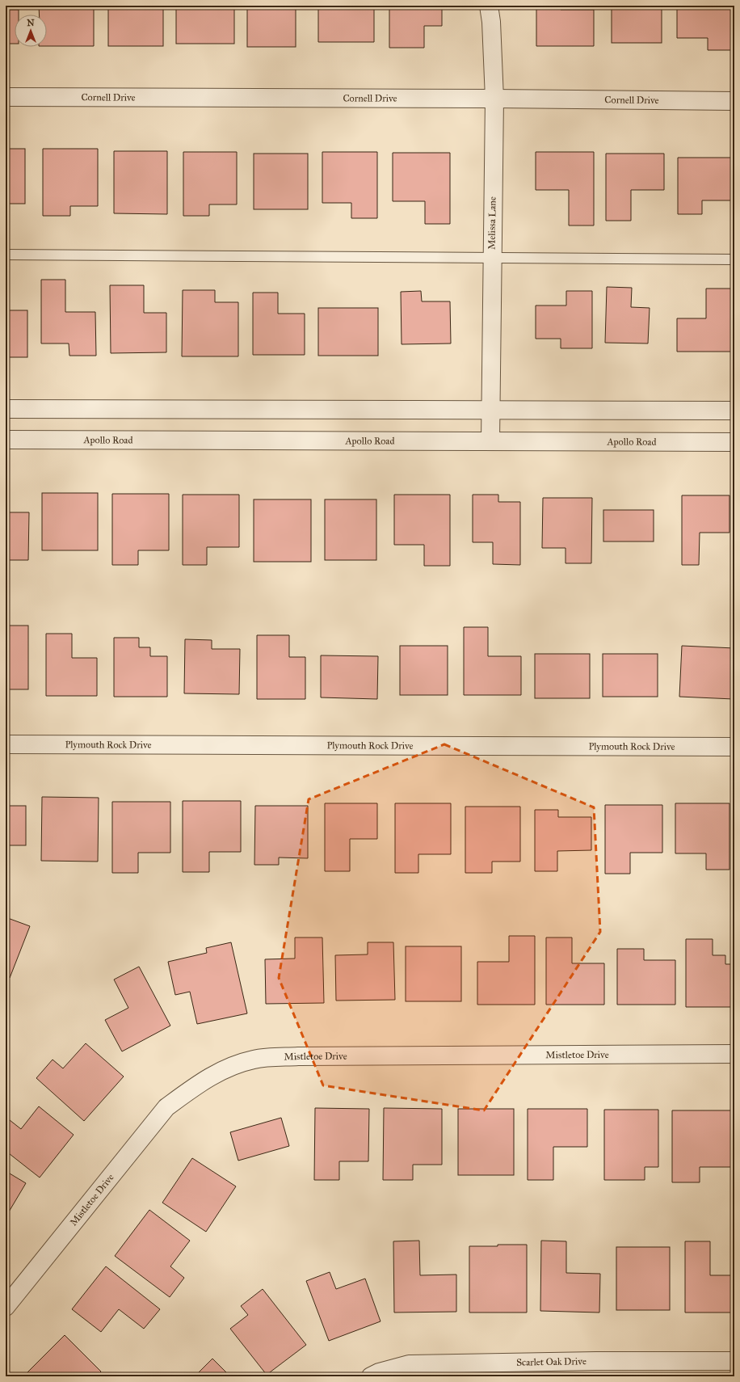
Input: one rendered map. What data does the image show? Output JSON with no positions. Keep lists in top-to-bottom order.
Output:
{
  "streets": {
    "street": [
      "Cornell Drive",
      "Melissa Lane",
      "Apollo Road",
      "Plymouth Rock Drive",
      "Mistletoe Drive",
      "Scarlet Oak Drive"
    ]
  },
  "crossings": [
    ["Cornell Drive", "Melissa Lane"],
    ["Melissa Lane", "Apollo Road"]
  ],
  "north": "top"
}
